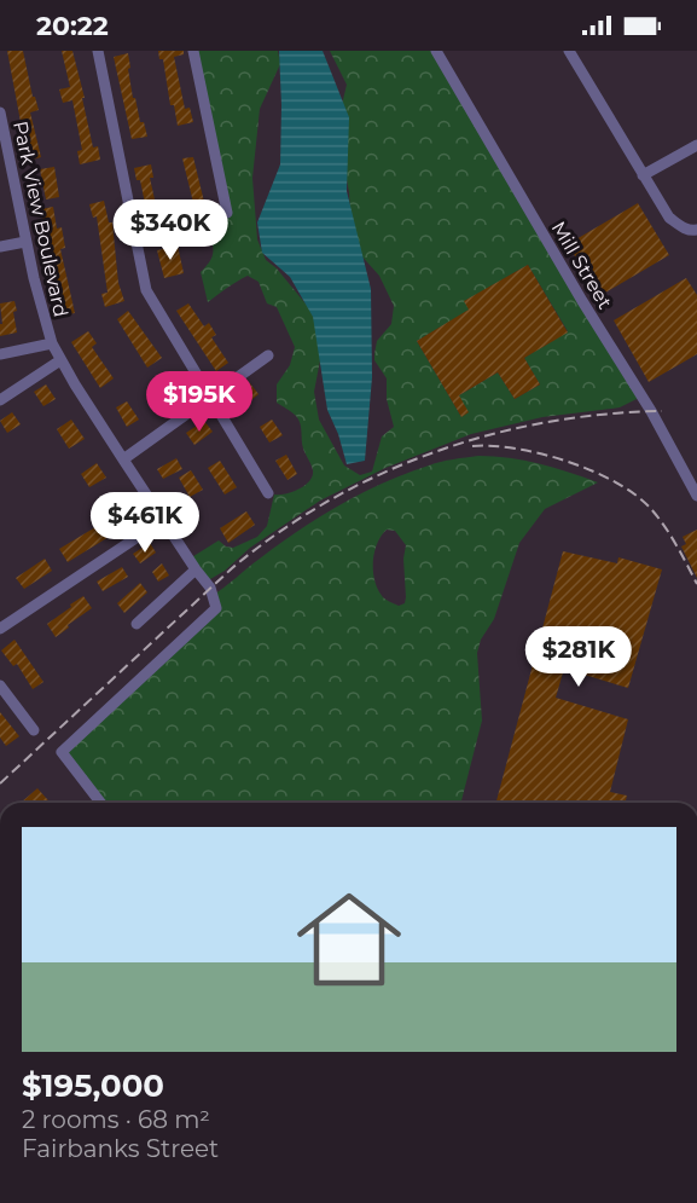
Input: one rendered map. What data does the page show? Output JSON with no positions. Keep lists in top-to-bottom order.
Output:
{
  "streets": {
    "street": ["Park View Boulevard", "Mill Street"]
  },
  "page": {
    "status": "20:22",
    "price": [
      "$340K",
      "$195K",
      "$461K",
      "$281K"
    ],
    "list": [
      {
        "name": "$195,000",
        "note": "2 rooms · 68 m² · Fairbanks Street"
      }
    ]
  }
}
